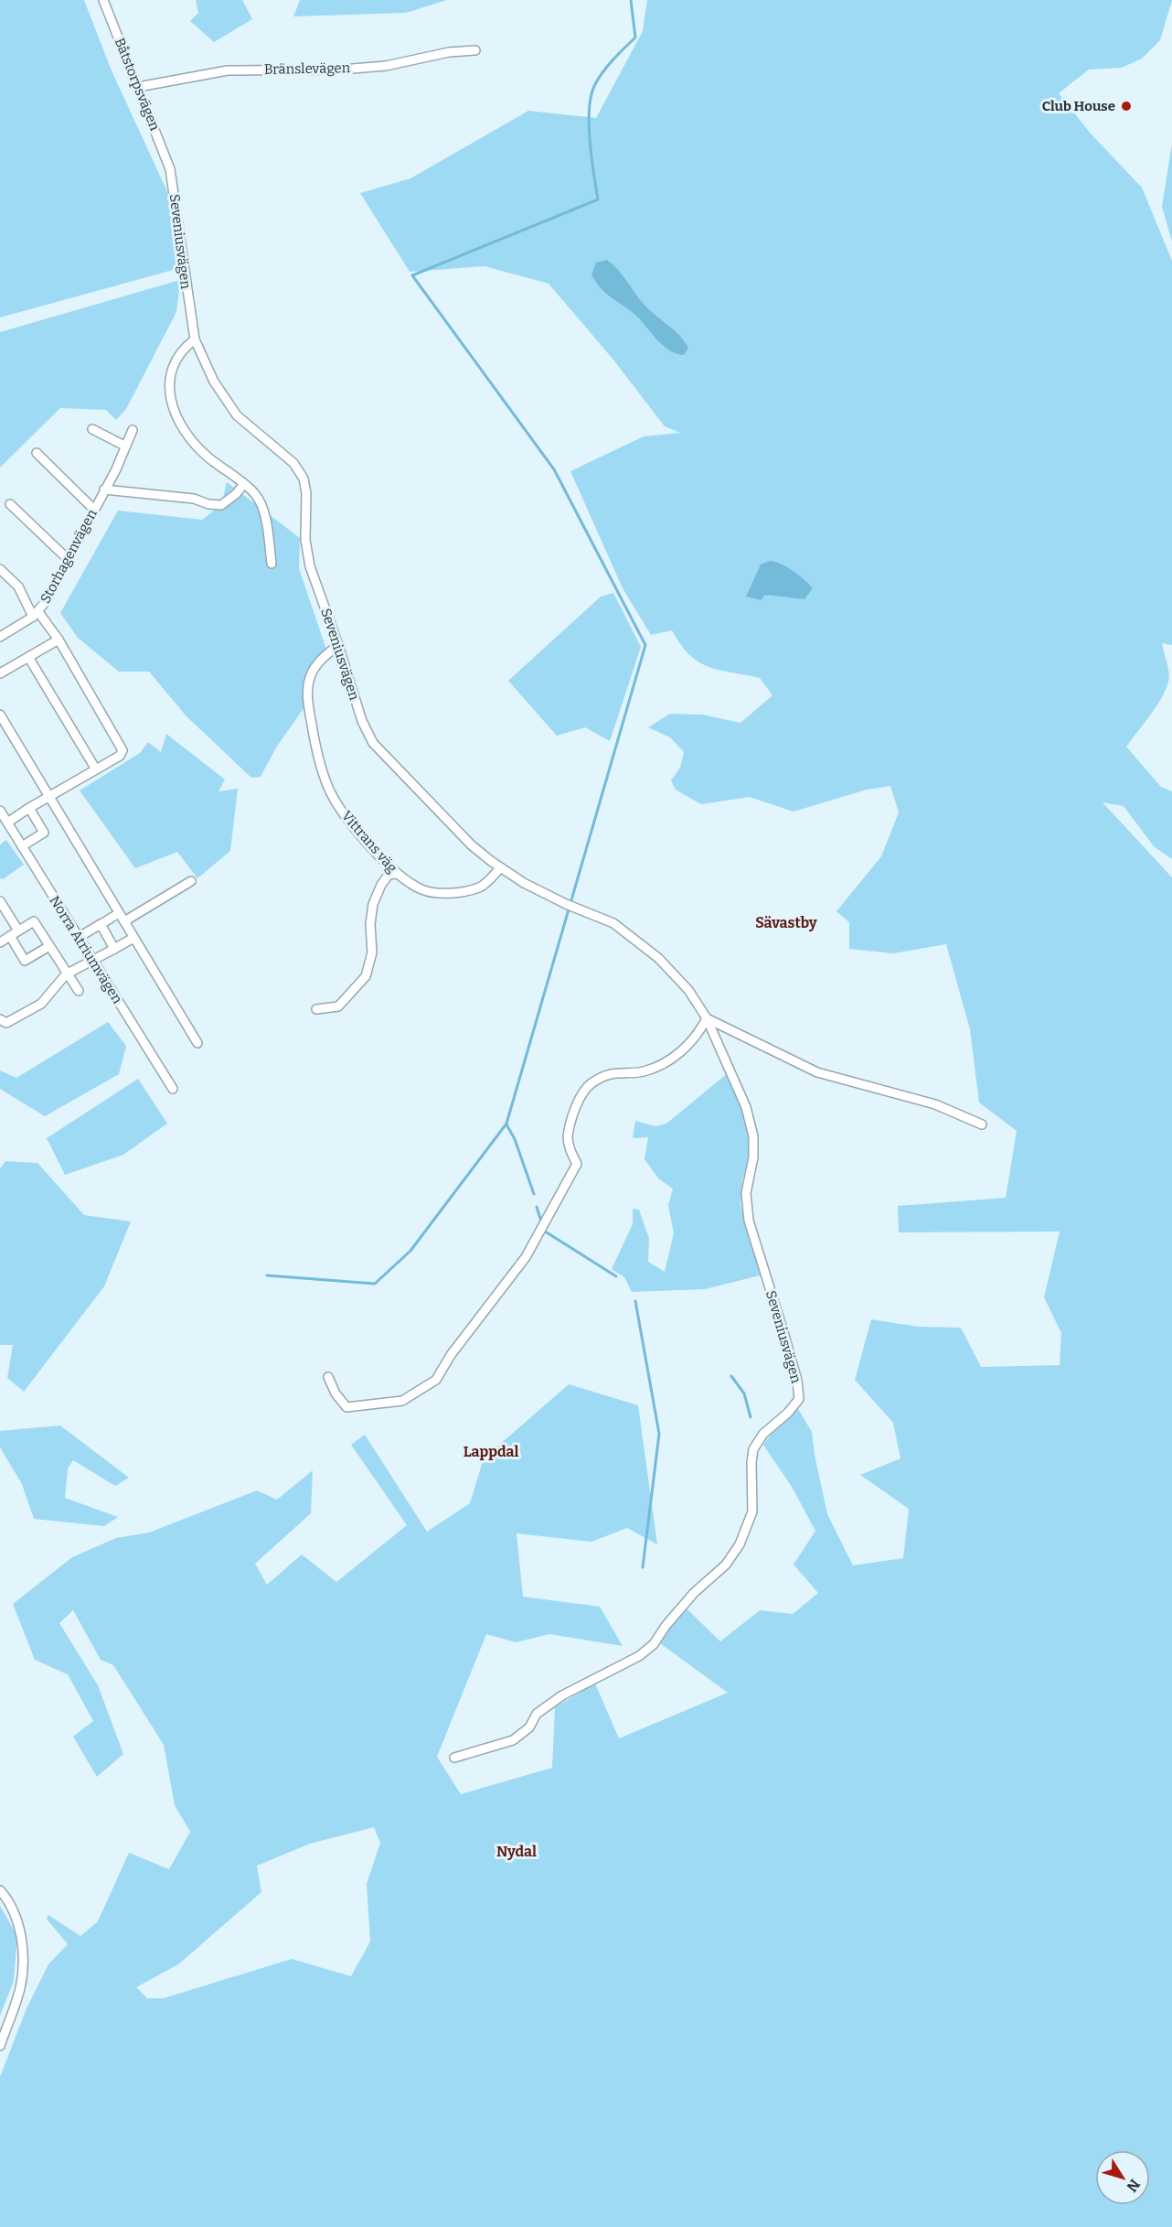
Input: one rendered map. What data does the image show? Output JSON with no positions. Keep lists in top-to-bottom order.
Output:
{
  "streets": {
    "street": [
      "Bränslevägen",
      "Båtstorpsvägen",
      "Seveniusvägen",
      "Storhagenvägen",
      "Vittrans väg",
      "Norra Atriumvägen"
    ]
  },
  "crossings": [
    ["Bränslevägen", "Båtstorpsvägen"],
    ["Båtstorpsvägen", "Seveniusvägen"],
    ["Seveniusvägen", "Vittrans väg"]
  ],
  "districts": ["Sävastby", "Lappdal", "Nydal"],
  "places": ["Club House"],
  "north": "bottom right"
}
